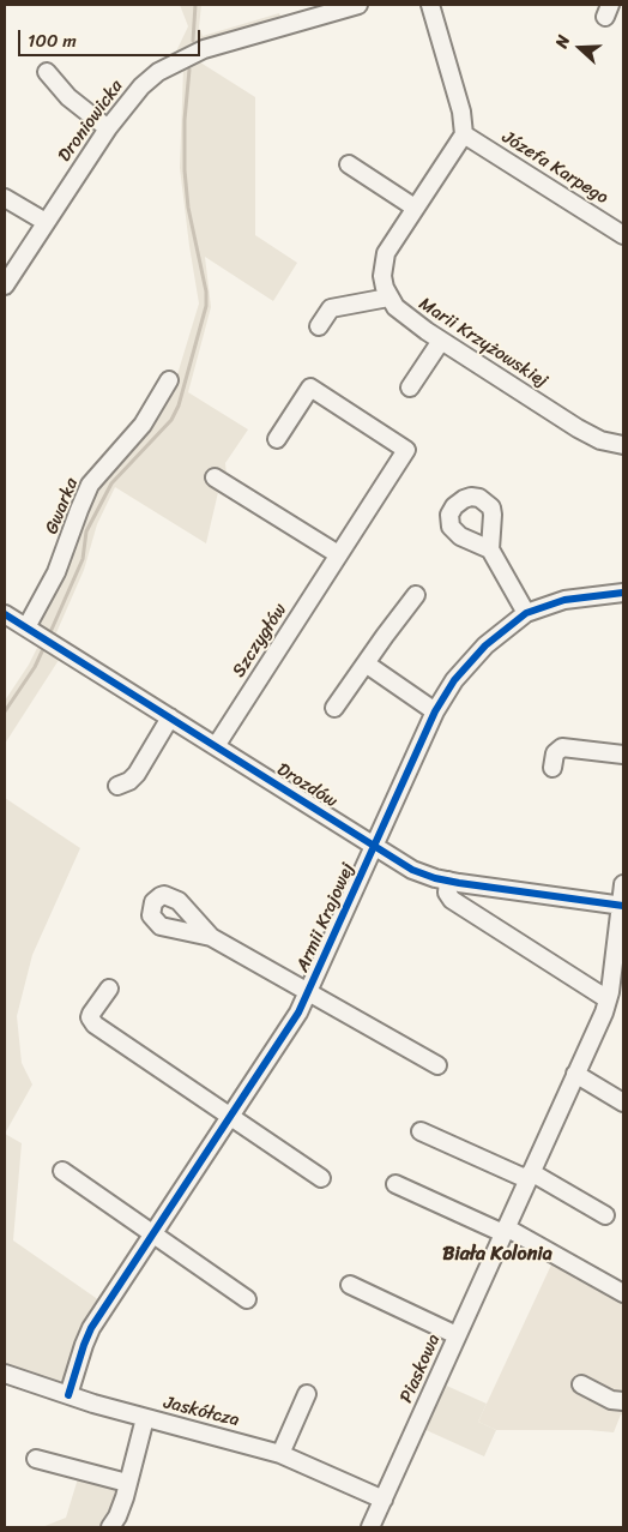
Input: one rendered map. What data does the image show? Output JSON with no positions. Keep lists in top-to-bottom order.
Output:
{
  "streets": {
    "street": [
      "Droniowicka",
      "Józefa Karpego",
      "Marii Krzyżowskiej",
      "Gwarka",
      "Szczygłów",
      "Drozdów",
      "Armii Krajowej",
      "Piaskowa",
      "Jaskółcza"
    ]
  },
  "crossings": [
    ["Gwarka", "Drozdów"],
    ["Szczygłów", "Drozdów"],
    ["Drozdów", "Armii Krajowej"],
    ["Drozdów", "Piaskowa"],
    ["Armii Krajowej", "Jaskółcza"],
    ["Piaskowa", "Jaskółcza"]
  ],
  "districts": ["Biała Kolonia"],
  "scale_bar": "100 m",
  "north": "left"
}
